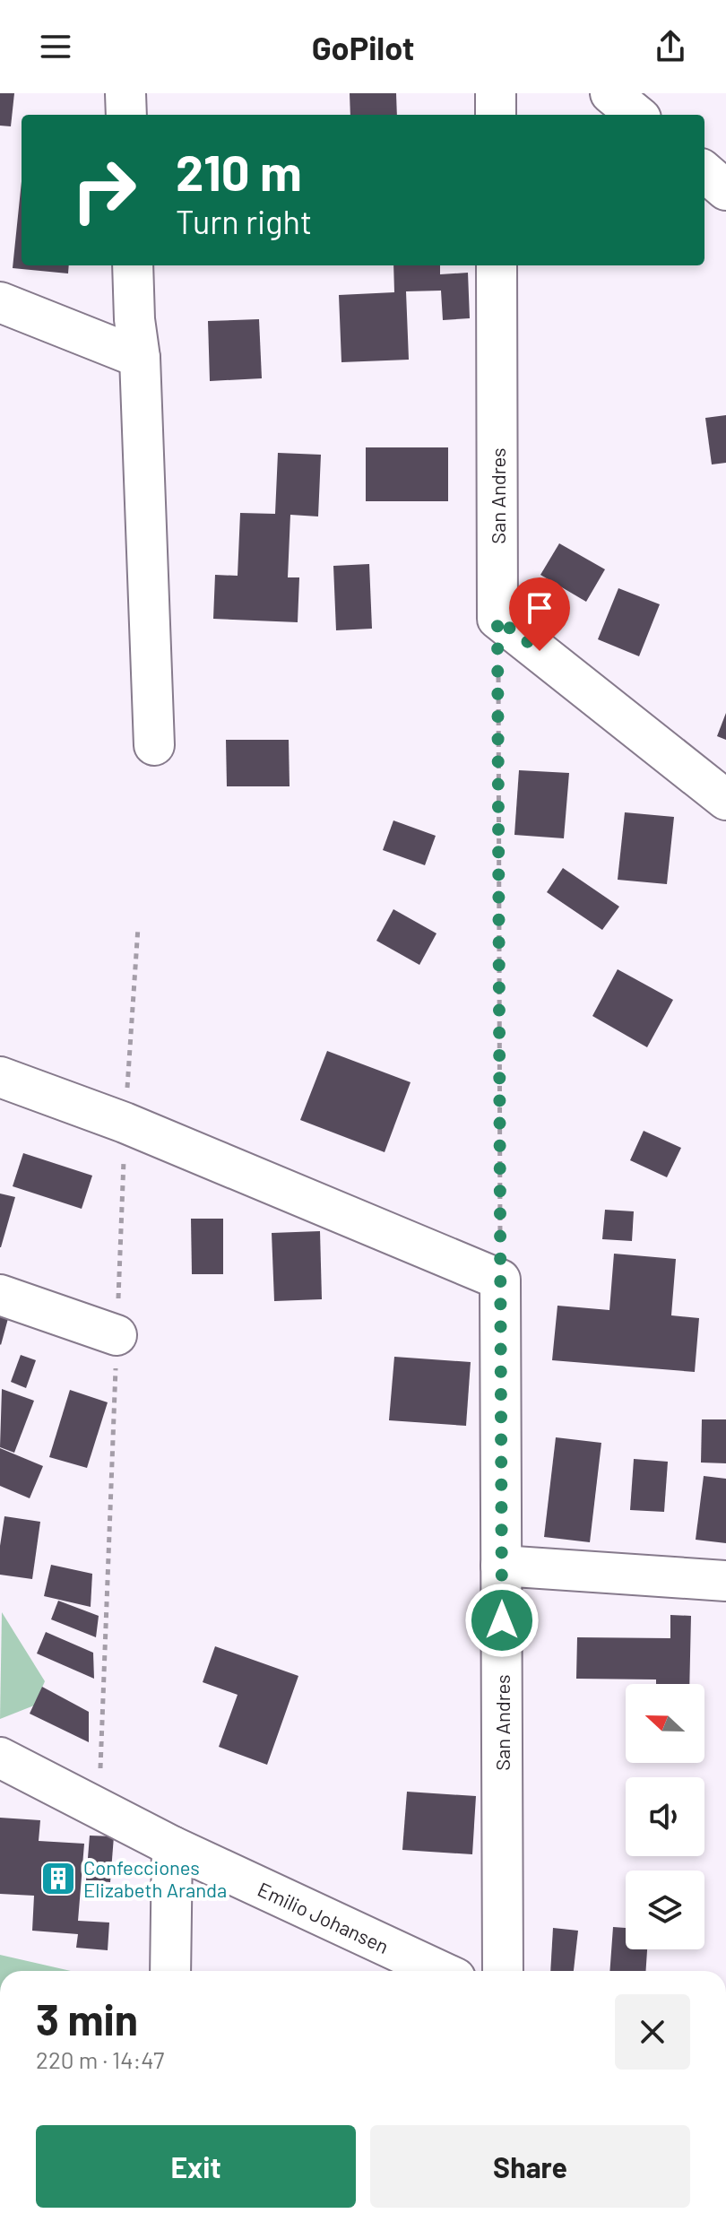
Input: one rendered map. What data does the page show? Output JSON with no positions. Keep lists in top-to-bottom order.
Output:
{
  "streets": {
    "street": ["San Andres", "Emilio Johansen"]
  },
  "places": {
    "building": ["Confecciones Elizabeth Aranda"]
  },
  "north": "left",
  "page": {
    "header": "GoPilot",
    "turn": ["210 m", "Turn right"],
    "heading": ["3 min", "220 m · 14:47"],
    "buttons": ["Exit", "Share"]
  }
}
